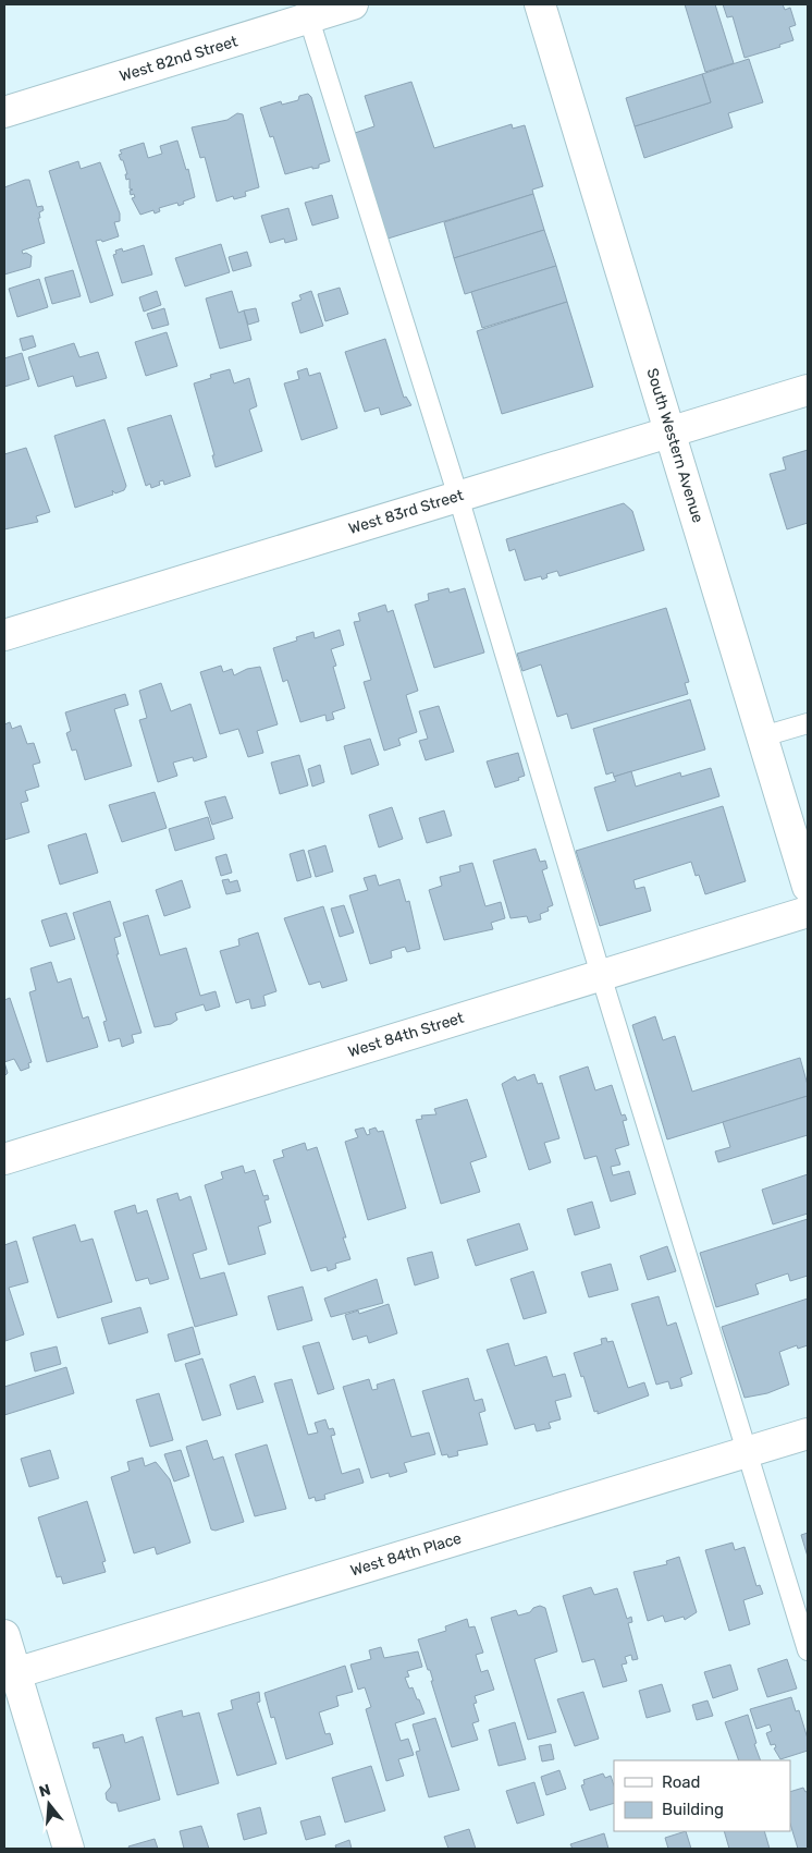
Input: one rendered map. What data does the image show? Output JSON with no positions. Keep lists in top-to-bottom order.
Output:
{
  "streets": {
    "street": [
      "West 82nd Street",
      "South Western Avenue",
      "West 83rd Street",
      "West 84th Street",
      "West 84th Place"
    ]
  },
  "crossings": [
    ["South Western Avenue", "West 83rd Street"]
  ],
  "legend": ["Road", "Building"],
  "north": "top"
}
